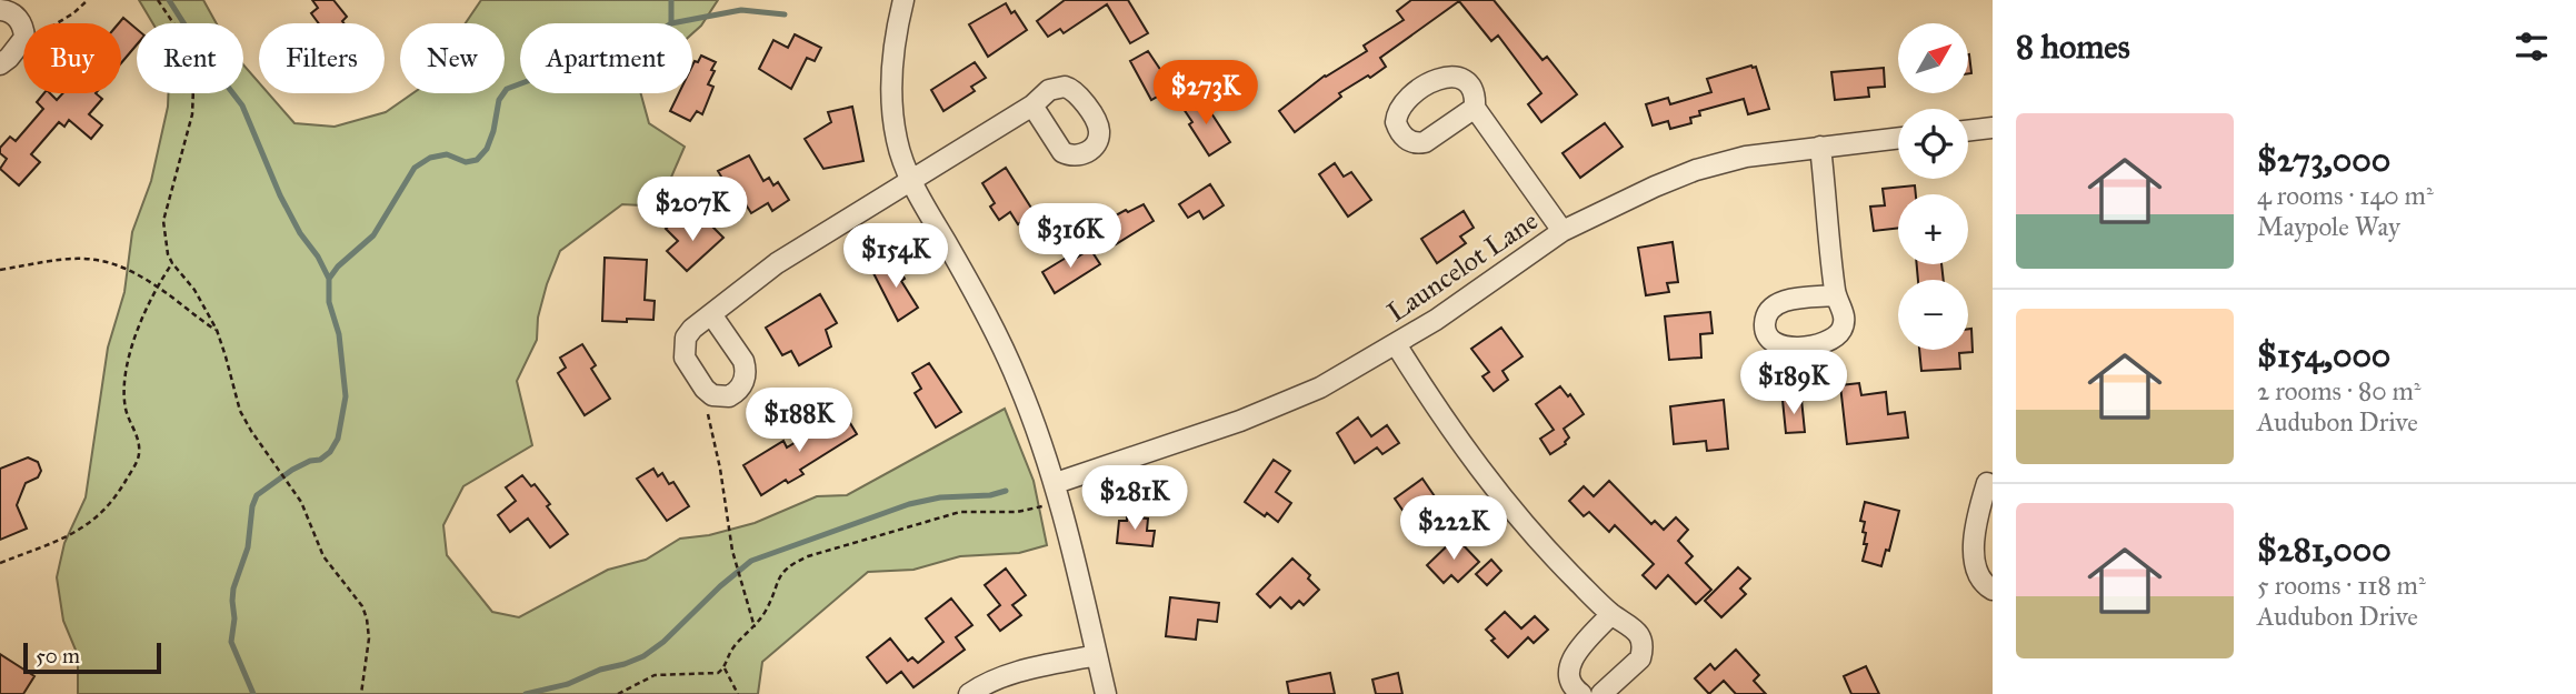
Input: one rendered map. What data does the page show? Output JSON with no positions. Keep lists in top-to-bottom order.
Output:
{
  "streets": {
    "street": ["Launcelot Lane"]
  },
  "scale_bar": "50 m",
  "north": "top right",
  "page": {
    "heading": "8 homes",
    "map_buttons": ["+", "−"],
    "chip": [
      "Buy",
      "Rent",
      "Filters",
      "New",
      "Apartment"
    ],
    "price": [
      "$273K",
      "$207K",
      "$316K",
      "$154K",
      "$189K",
      "$188K",
      "$281K",
      "$222K"
    ],
    "list": [
      {
        "name": "$273,000",
        "note": "4 rooms · 140 m² · Maypole Way"
      },
      {
        "name": "$154,000",
        "note": "2 rooms · 80 m² · Audubon Drive"
      },
      {
        "name": "$281,000",
        "note": "5 rooms · 118 m² · Audubon Drive"
      }
    ],
    "scale": "50 m"
  }
}
